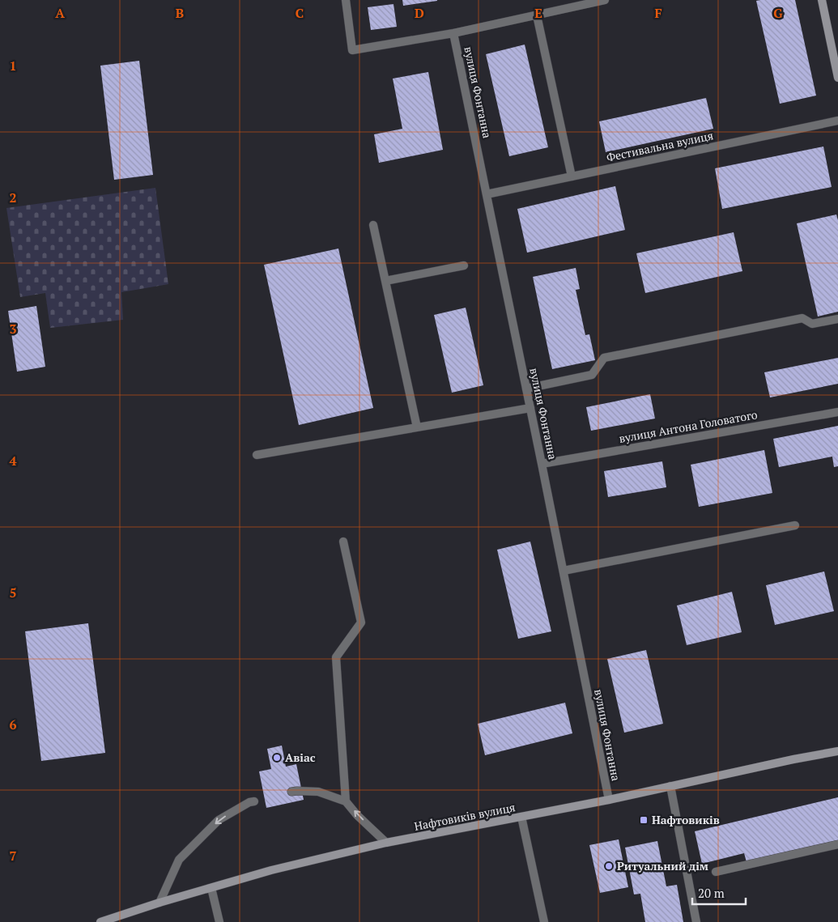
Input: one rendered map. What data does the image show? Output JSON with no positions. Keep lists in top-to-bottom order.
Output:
{
  "streets": {
    "street": [
      "вулиця Фонтанна",
      "Фестивальна вулиця",
      "вулиця Антона Головатого",
      "Нафтовиків вулиця"
    ]
  },
  "crossings": [
    ["вулиця Фонтанна", "Фестивальна вулиця"],
    ["вулиця Фонтанна", "вулиця Антона Головатого"],
    ["вулиця Фонтанна", "Нафтовиків вулиця"]
  ],
  "places": {
    "other": ["Авіас", "Ритуальний дім"],
    "transit": ["Нафтовиків"]
  },
  "scale_bar": "20 m",
  "grid": {
    "columns": [
      "A",
      "B",
      "C",
      "D",
      "E",
      "F",
      "G"
    ],
    "rows": [
      "1",
      "2",
      "3",
      "4",
      "5",
      "6",
      "7"
    ]
  }
}
